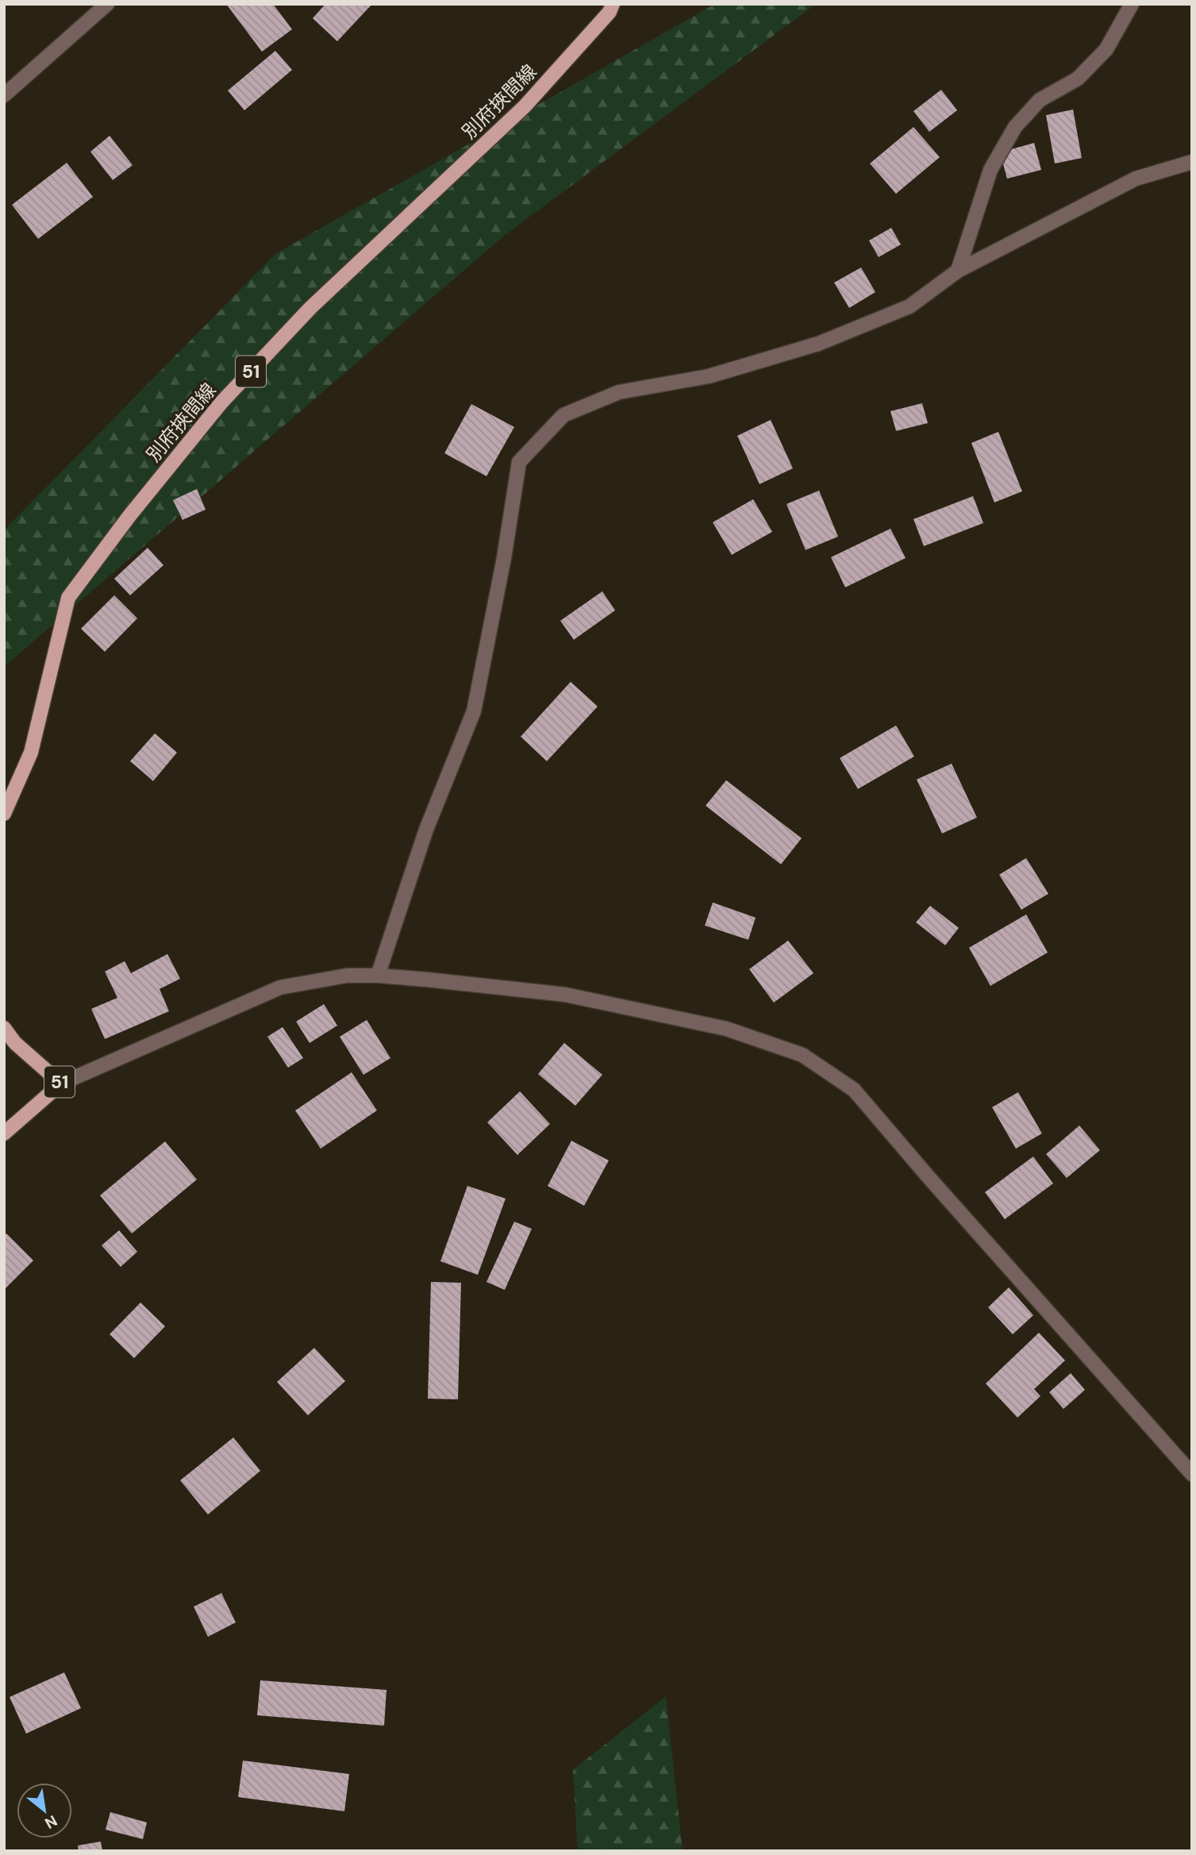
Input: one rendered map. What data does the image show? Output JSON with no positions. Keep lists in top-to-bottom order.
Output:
{
  "streets": {
    "main road": ["別府挾間線", "51"]
  },
  "north": "bottom right"
}
